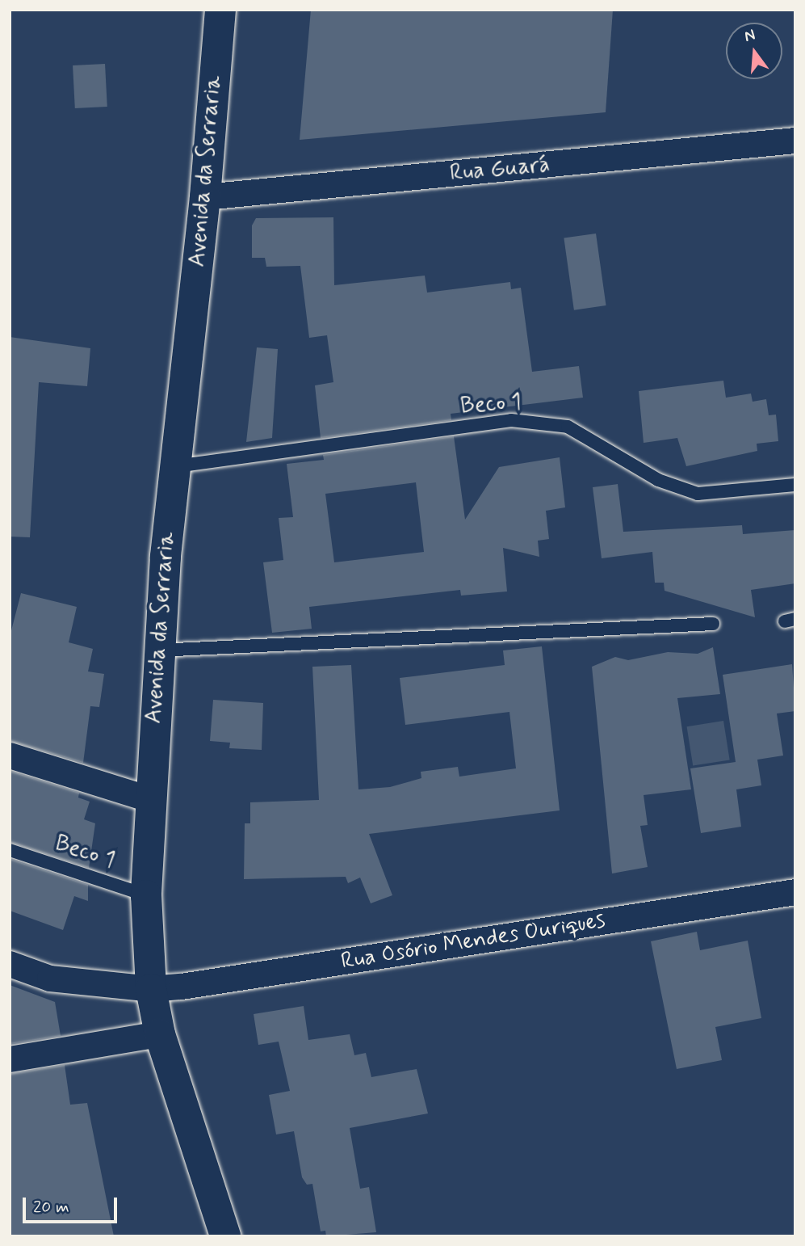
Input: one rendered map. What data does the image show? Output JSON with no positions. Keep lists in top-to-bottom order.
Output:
{
  "streets": {
    "main road": ["Avenida da Serraria"],
    "street": ["Rua Guará", "Rua Osório Mendes Ouriques"],
    "lane": ["Beco 1"]
  },
  "crossings": [
    ["Rua Guará", "Avenida da Serraria"],
    ["Avenida da Serraria", "Beco 1"],
    ["Avenida da Serraria", "Rua Osório Mendes Ouriques"]
  ],
  "scale_bar": "20 m",
  "north": "top"
}
